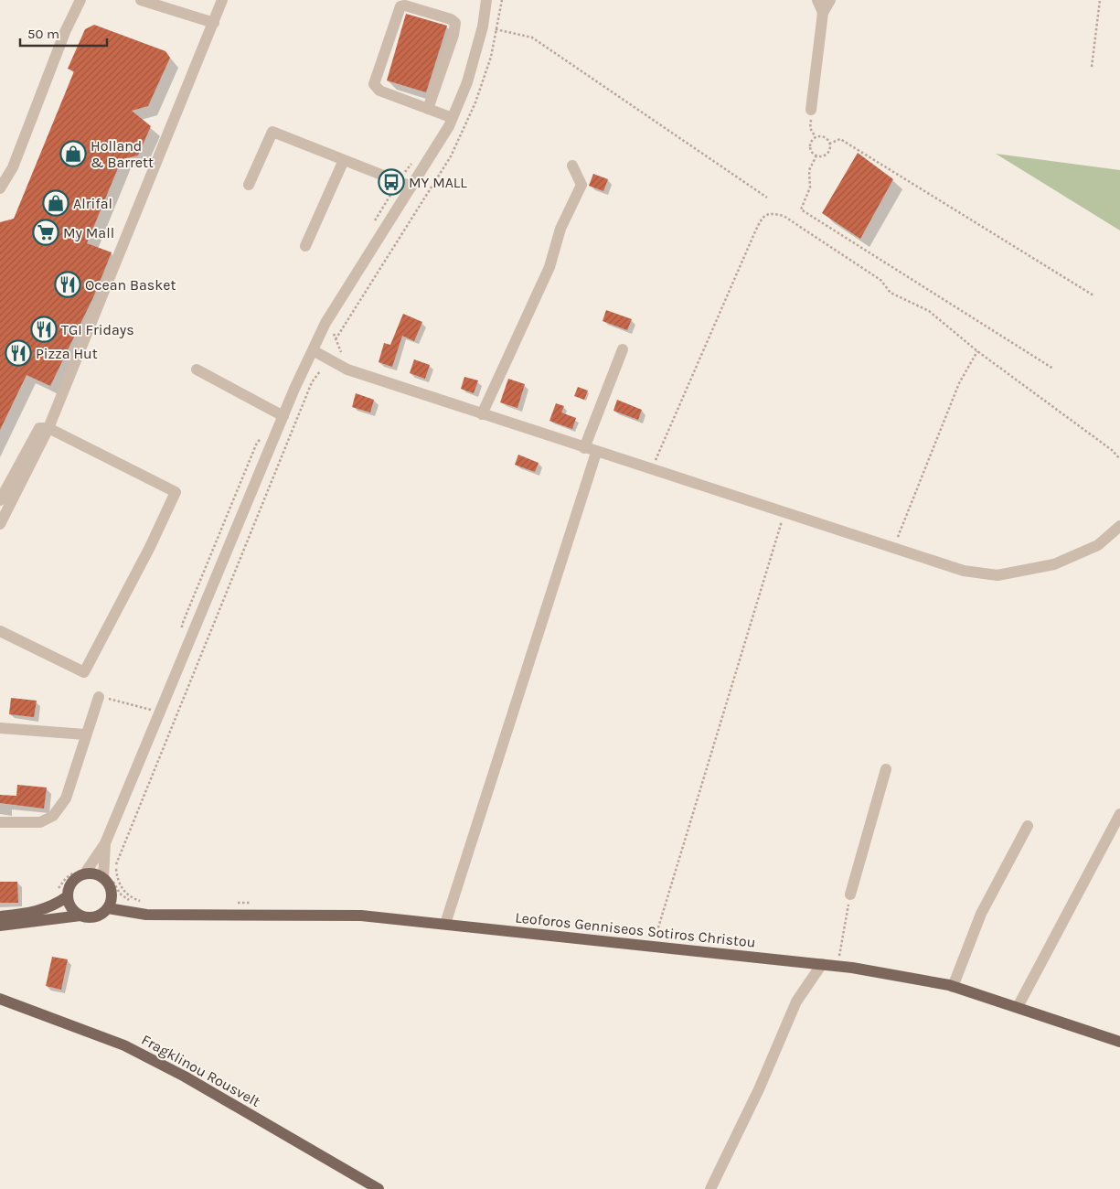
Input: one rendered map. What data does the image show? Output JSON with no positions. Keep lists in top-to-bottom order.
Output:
{
  "streets": {
    "main road": ["Leoforos Genniseos Sotiros Christou", "Fragklinou Rousvelt"]
  },
  "places": {
    "shop": ["Holland & Barrett", "Alrifal"],
    "bus stop": ["MY MALL"],
    "supermarket": ["My Mall"],
    "restaurant": ["Ocean Basket", "TGI Fridays", "Pizza Hut"]
  },
  "scale_bar": "50 m"
}
